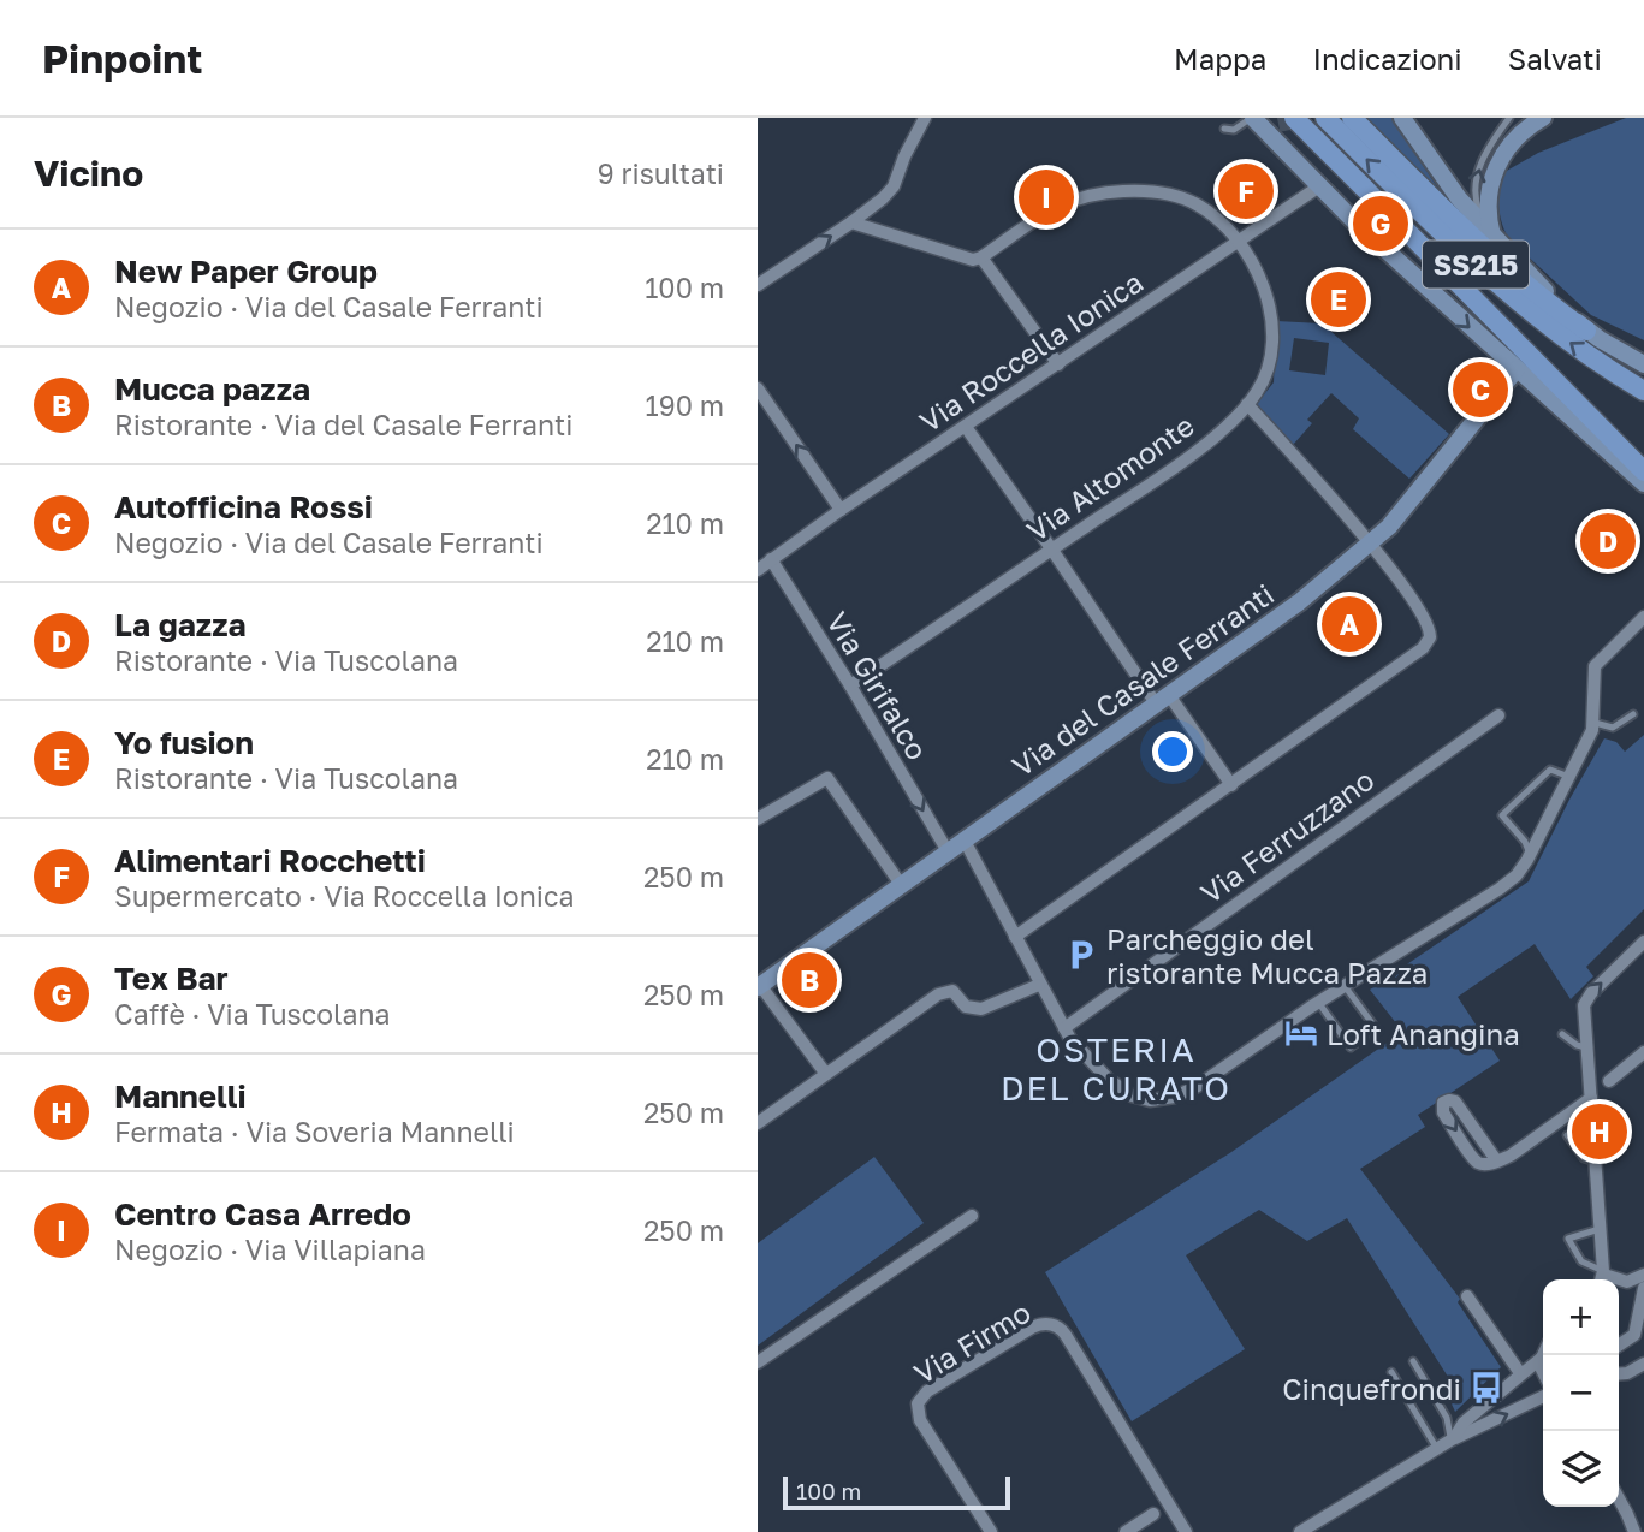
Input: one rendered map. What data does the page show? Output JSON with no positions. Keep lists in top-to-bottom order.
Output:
{
  "streets": {
    "main road": ["SS215"],
    "street": [
      "Via Roccella Ionica",
      "Via Altomonte",
      "Via del Casale Ferranti",
      "Via Girifalco",
      "Via Ferruzzano",
      "Via Firmo"
    ]
  },
  "crossings": [
    ["Via Roccella Ionica", "Via Altomonte"],
    ["Via Roccella Ionica", "Via Girifalco"],
    ["Via Altomonte", "Via Girifalco"],
    ["Via del Casale Ferranti", "Via Girifalco"]
  ],
  "one_way": ["Via Girifalco"],
  "districts": ["OSTERIA DEL CURATO"],
  "places": {
    "parking": ["Parcheggio del ristorante Mucca Pazza"],
    "hotel": ["Loft Anangina"],
    "bus stop": ["Cinquefrondi"]
  },
  "scale_bar": "100 m",
  "page": {
    "header": "Pinpoint",
    "nav": ["Mappa", "Indicazioni", "Salvati"],
    "heading": ["Vicino", "9 risultati"],
    "pins": [
      "F",
      "I",
      "G",
      "E",
      "C",
      "D",
      "A",
      "B",
      "H"
    ],
    "list": [
      {
        "mark": "A",
        "name": "New Paper Group",
        "note": "Negozio · Via del Casale Ferranti",
        "value": "100 m"
      },
      {
        "mark": "B",
        "name": "Mucca pazza",
        "note": "Ristorante · Via del Casale Ferranti",
        "value": "190 m"
      },
      {
        "mark": "C",
        "name": "Autofficina Rossi",
        "note": "Negozio · Via del Casale Ferranti",
        "value": "210 m"
      },
      {
        "mark": "D",
        "name": "La gazza",
        "note": "Ristorante · Via Tuscolana",
        "value": "210 m"
      },
      {
        "mark": "E",
        "name": "Yo fusion",
        "note": "Ristorante · Via Tuscolana",
        "value": "210 m"
      },
      {
        "mark": "F",
        "name": "Alimentari Rocchetti",
        "note": "Supermercato · Via Roccella Ionica",
        "value": "250 m"
      },
      {
        "mark": "G",
        "name": "Tex Bar",
        "note": "Caffè · Via Tuscolana",
        "value": "250 m"
      },
      {
        "mark": "H",
        "name": "Mannelli",
        "note": "Fermata · Via Soveria Mannelli",
        "value": "250 m"
      },
      {
        "mark": "I",
        "name": "Centro Casa Arredo",
        "note": "Negozio · Via Villapiana",
        "value": "250 m"
      }
    ],
    "map_buttons": ["+", "−"],
    "scale": "100 m"
  }
}
